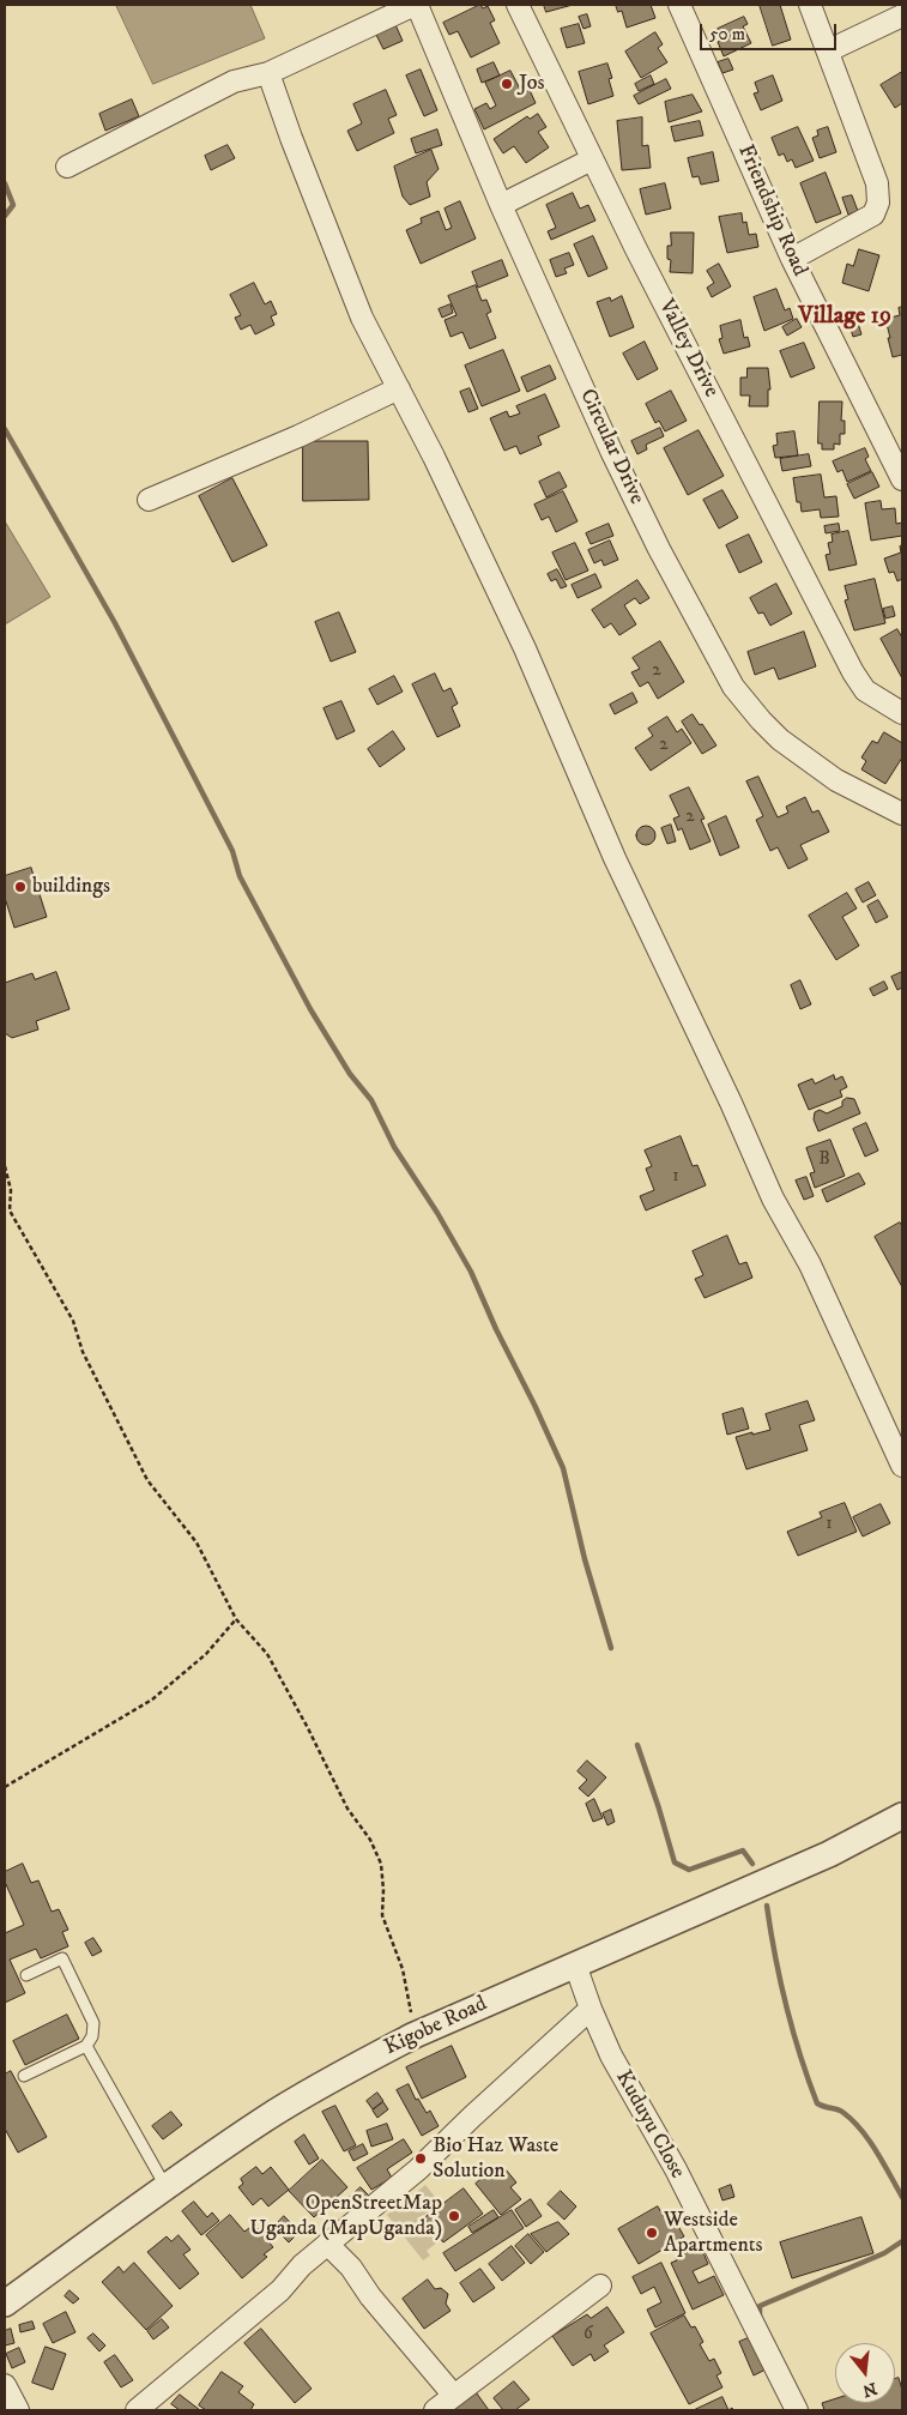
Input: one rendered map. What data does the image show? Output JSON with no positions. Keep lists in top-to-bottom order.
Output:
{
  "streets": {
    "street": [
      "Friendship Road",
      "Valley Drive",
      "Circular Drive",
      "Kigobe Road",
      "Kuduyu Close"
    ]
  },
  "crossings": [
    ["Kigobe Road", "Kuduyu Close"]
  ],
  "districts": ["Village 19"],
  "places": [
    "Jos",
    "buildings",
    "Bio Haz Waste Solution",
    "OpenStreetMap Uganda (MapUganda)",
    "Westside Apartments"
  ],
  "house_numbers": [
    "2",
    "2",
    "2",
    "B",
    "1",
    "1",
    "6"
  ],
  "scale_bar": "50 m",
  "north": "bottom"
}
